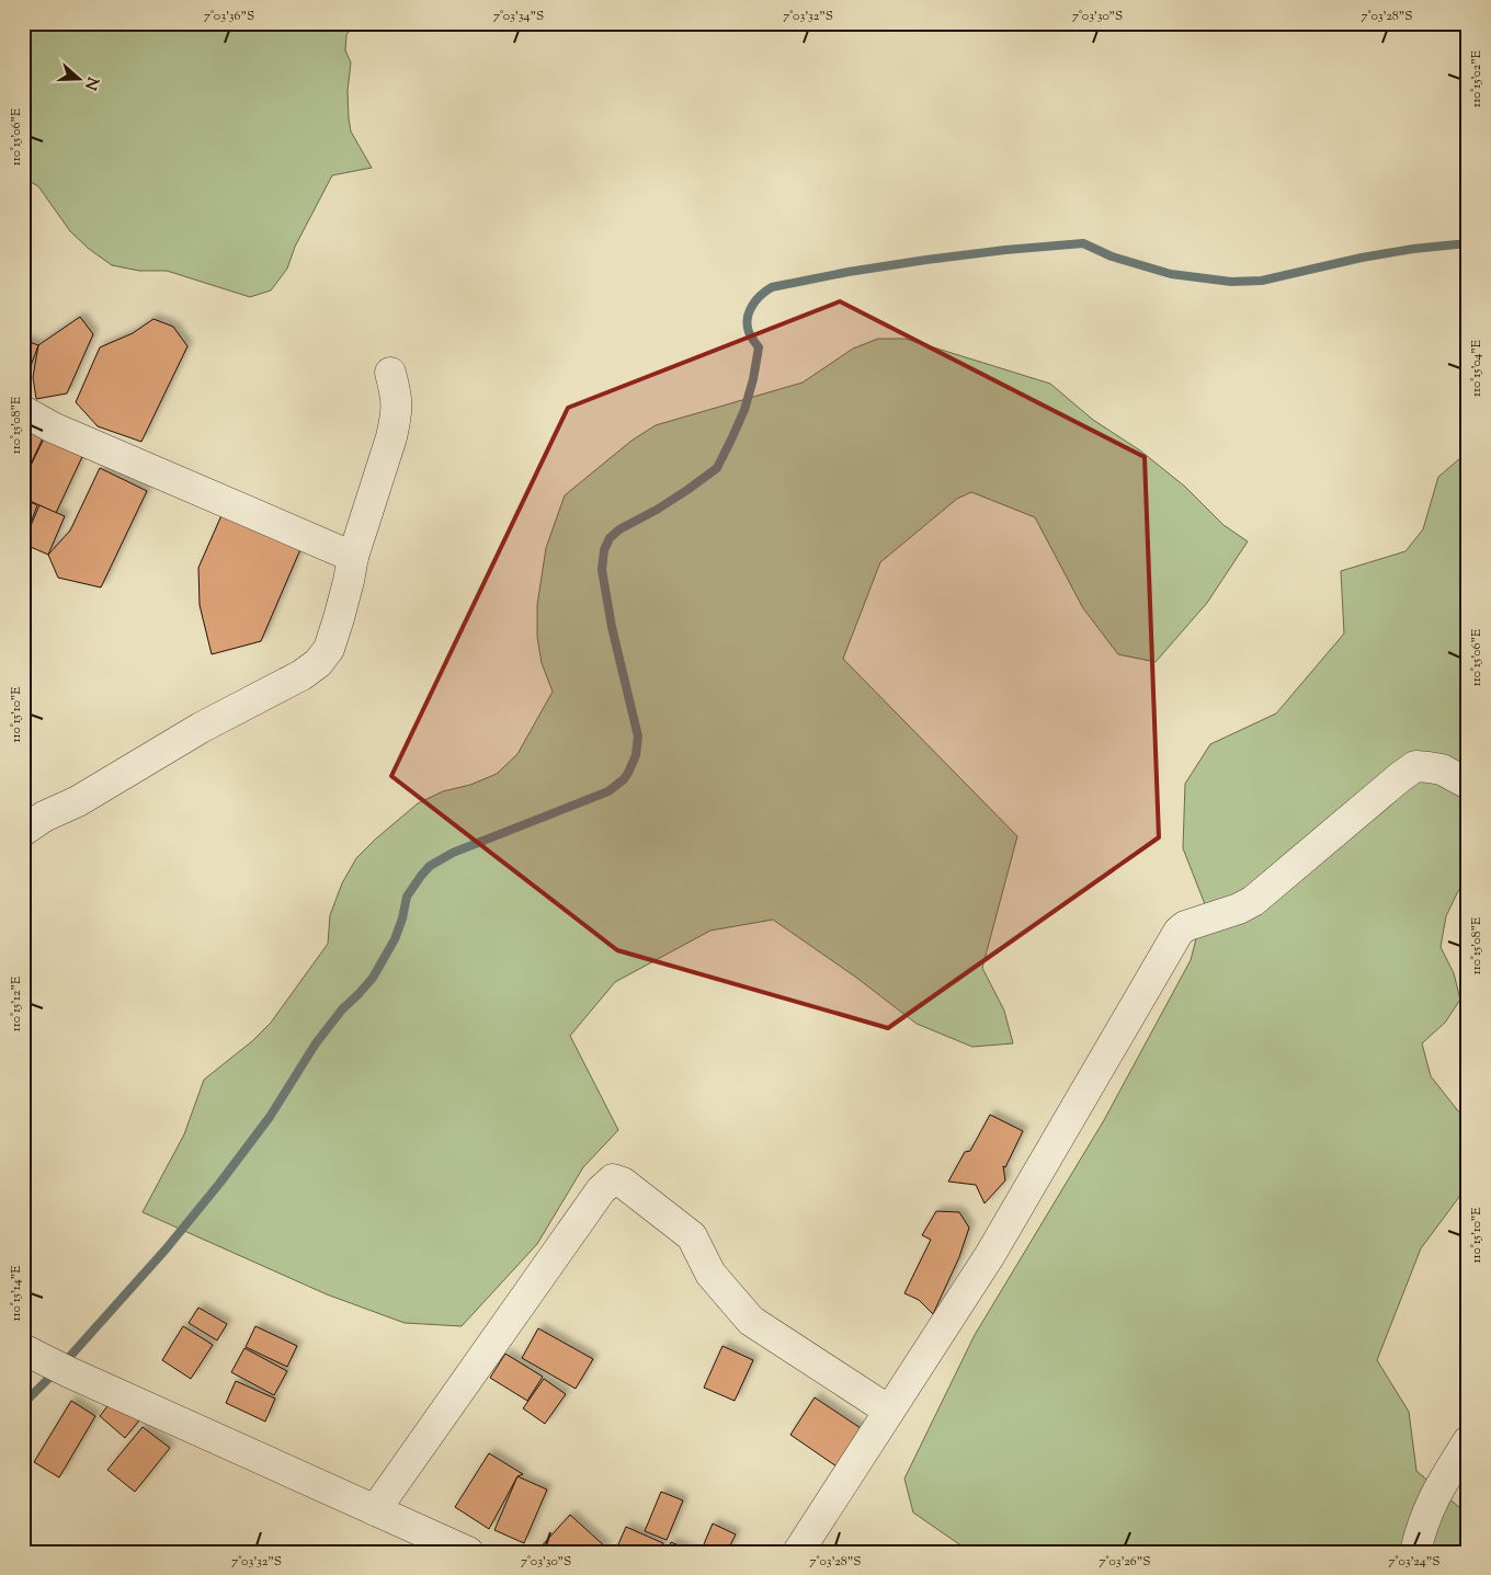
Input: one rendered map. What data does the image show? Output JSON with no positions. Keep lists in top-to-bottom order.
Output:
{
  "north": "right",
  "coordinates": [
    "7°03'36\"S",
    "7°03'34\"S",
    "7°03'32\"S",
    "7°03'30\"S",
    "7°03'28\"S",
    "110°15'02\"E",
    "110°15'06\"E",
    "110°15'04\"E",
    "110°15'08\"E",
    "110°15'10\"E",
    "110°15'12\"E",
    "110°15'14\"E",
    "7°03'26\"S",
    "7°03'24\"S"
  ]
}
